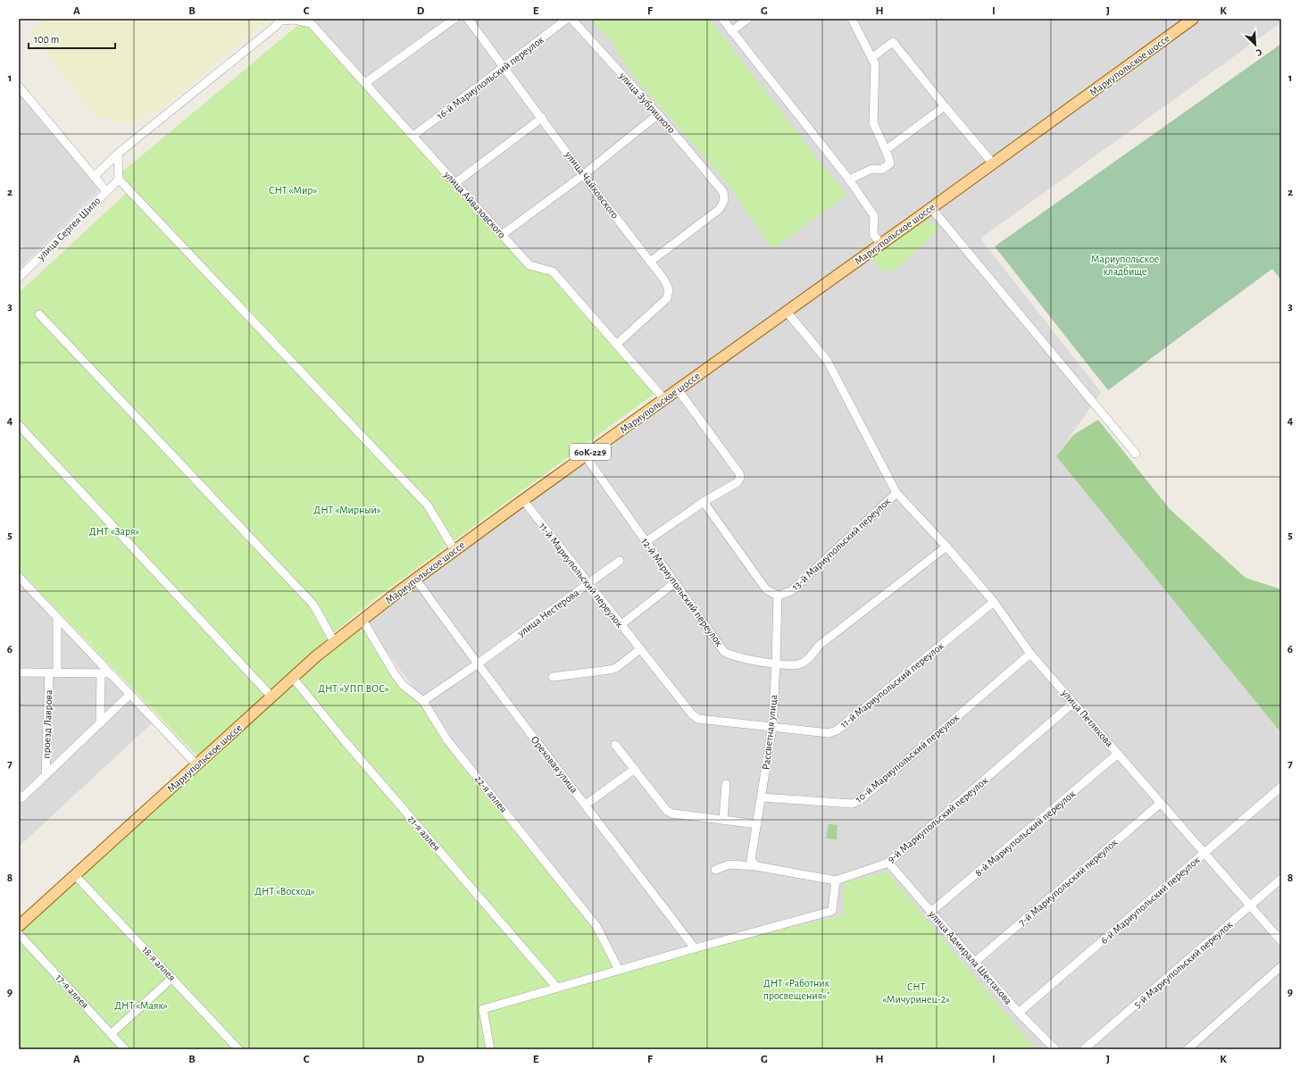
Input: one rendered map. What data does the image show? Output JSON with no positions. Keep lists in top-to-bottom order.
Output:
{
  "streets": {
    "main road": ["Мариупольское шоссе", "60К-229"],
    "street": [
      "16-й Мариупольский переулок",
      "улица Зубрицкого",
      "улица Чайковского",
      "улица Айвазовского",
      "улица Сергея Шило",
      "13-й Мариупольский переулок",
      "11-й Мариупольский переулок",
      "12-й Мариупольский переулок",
      "улица Нестерова",
      "улица Петлякова",
      "проезд Лаврова",
      "Рассветная улица",
      "10-й Мариупольский переулок",
      "Ореховая улица",
      "22-я аллея",
      "9-й Мариупольский переулок",
      "21-я аллея",
      "8-й Мариупольский переулок",
      "7-й Мариупольский переулок",
      "6-й Мариупольский переулок",
      "улица Адмирала Шестакова",
      "18-я аллея",
      "5-й Мариупольский переулок",
      "17-я аллея"
    ]
  },
  "crossings": [
    ["Мариупольское шоссе", "улица Айвазовского"],
    ["Мариупольское шоссе", "11-й Мариупольский переулок"],
    ["Мариупольское шоссе", "12-й Мариупольский переулок"],
    ["Мариупольское шоссе", "улица Петлякова"],
    ["Мариупольское шоссе", "Ореховая улица"],
    ["Мариупольское шоссе", "22-я аллея"],
    ["Мариупольское шоссе", "21-я аллея"],
    ["Мариупольское шоссе", "18-я аллея"],
    ["16-й Мариупольский переулок", "улица Чайковского"],
    ["16-й Мариупольский переулок", "улица Айвазовского"],
    ["улица Зубрицкого", "улица Чайковского"],
    ["улица Чайковского", "улица Айвазовского"],
    ["13-й Мариупольский переулок", "улица Петлякова"],
    ["13-й Мариупольский переулок", "Рассветная улица"],
    ["11-й Мариупольский переулок", "улица Нестерова"],
    ["11-й Мариупольский переулок", "улица Петлякова"],
    ["11-й Мариупольский переулок", "Рассветная улица"],
    ["12-й Мариупольский переулок", "улица Петлякова"],
    ["12-й Мариупольский переулок", "Рассветная улица"],
    ["улица Нестерова", "Ореховая улица"],
    ["улица Нестерова", "22-я аллея"],
    ["улица Петлякова", "10-й Мариупольский переулок"],
    ["улица Петлякова", "9-й Мариупольский переулок"],
    ["улица Петлякова", "8-й Мариупольский переулок"],
    ["улица Петлякова", "7-й Мариупольский переулок"],
    ["улица Петлякова", "6-й Мариупольский переулок"],
    ["улица Петлякова", "5-й Мариупольский переулок"],
    ["Рассветная улица", "10-й Мариупольский переулок"],
    ["Рассветная улица", "9-й Мариупольский переулок"],
    ["9-й Мариупольский переулок", "улица Адмирала Шестакова"],
    ["8-й Мариупольский переулок", "улица Адмирала Шестакова"],
    ["7-й Мариупольский переулок", "улица Адмирала Шестакова"],
    ["6-й Мариупольский переулок", "улица Адмирала Шестакова"]
  ],
  "parks": [
    "СНТ «Мир»",
    "Мариупольское кладбище",
    "ДНТ «Мирный»",
    "ДНТ «Заря»",
    "ДНТ «УПП ВОС»",
    "ДНТ «Восход»",
    "ДНТ «Работник просвещения»\"",
    "СНТ «Мичуринец-2»",
    "ДНТ «Маяк»"
  ],
  "scale_bar": "100 m",
  "north": "bottom right",
  "grid": {
    "columns": [
      "A",
      "B",
      "C",
      "D",
      "E",
      "F",
      "G",
      "H",
      "I",
      "J",
      "K"
    ],
    "rows": [
      "1",
      "2",
      "3",
      "4",
      "5",
      "6",
      "7",
      "8",
      "9"
    ]
  }
}
